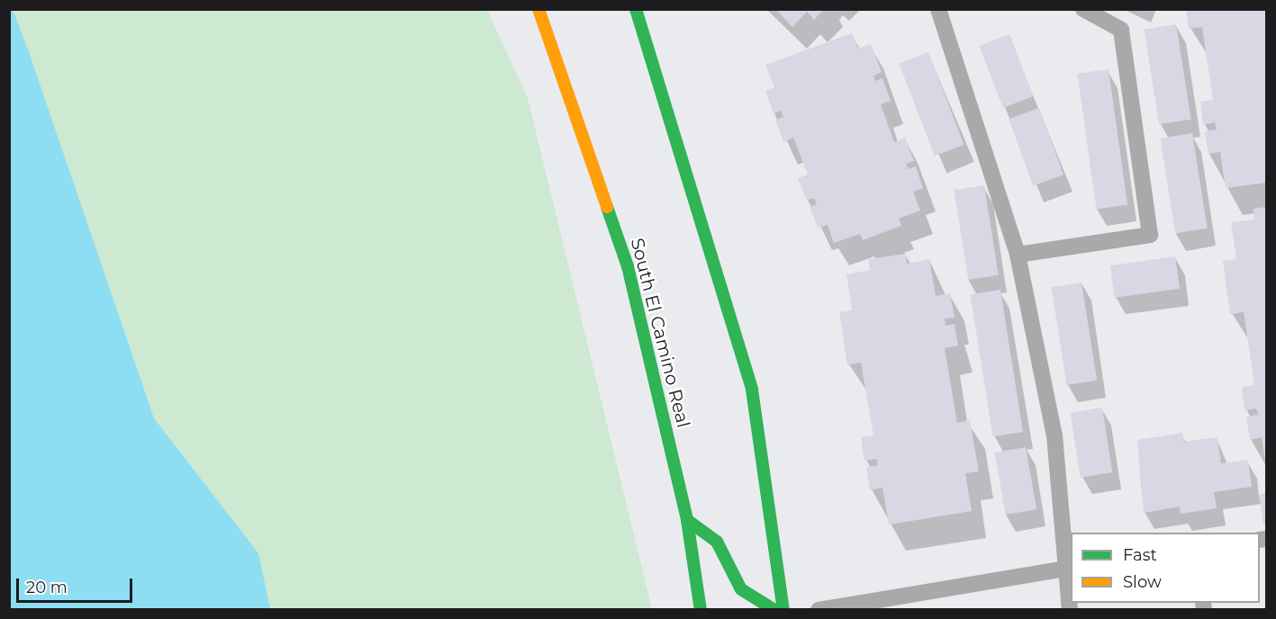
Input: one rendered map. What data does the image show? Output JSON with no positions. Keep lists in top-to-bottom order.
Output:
{
  "streets": {
    "main road": ["South El Camino Real"]
  },
  "legend": ["Fast", "Slow"],
  "scale_bar": "20 m"
}
